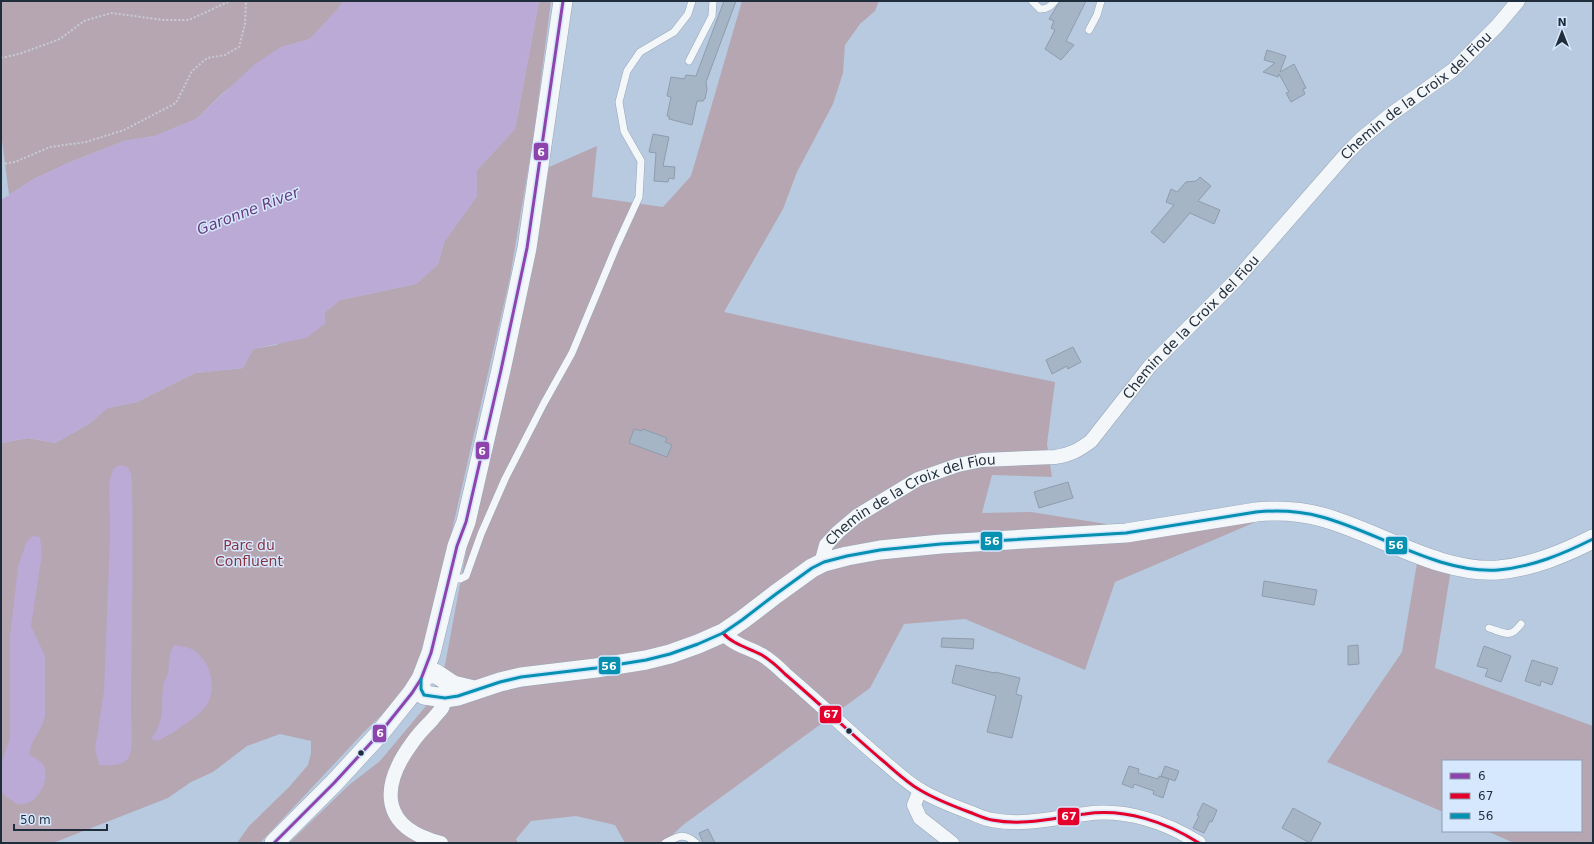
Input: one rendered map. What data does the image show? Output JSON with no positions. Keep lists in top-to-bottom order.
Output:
{
  "streets": {
    "street": ["Chemin de la Croix del Fiou"]
  },
  "water": ["Garonne River"],
  "parks": ["Parc du Confluent"],
  "lines": ["transit line 6", "transit line 56", "transit line 67"],
  "legend": ["6", "67", "56"],
  "scale_bar": "50 m",
  "north": "top"
}
